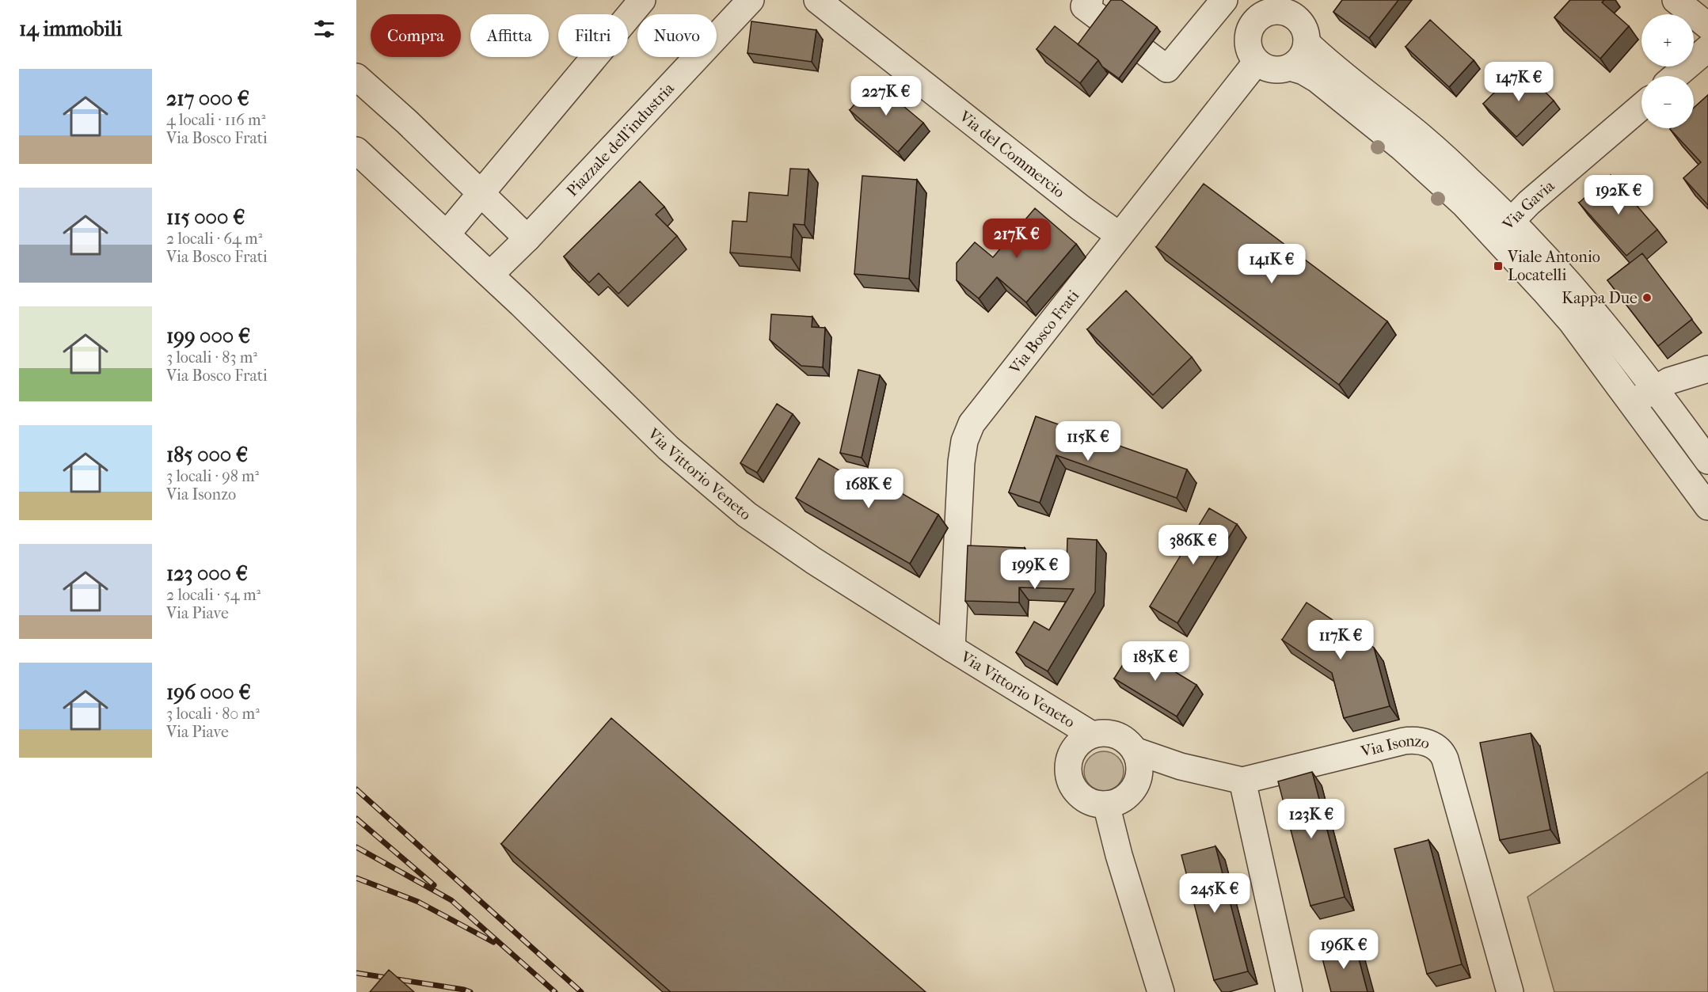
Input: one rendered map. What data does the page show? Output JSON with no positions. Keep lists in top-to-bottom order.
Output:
{
  "streets": {
    "street": [
      "Piazzale dell'industria",
      "Via del Commercio",
      "Via Gavia",
      "Via Bosco Frati",
      "Via Vittorio Veneto",
      "Via Isonzo"
    ]
  },
  "crossings": [
    ["Piazzale dell'industria", "Via Vittorio Veneto"],
    ["Via del Commercio", "Via Bosco Frati"],
    ["Via Bosco Frati", "Via Vittorio Veneto"],
    ["Via Vittorio Veneto", "Via Isonzo"]
  ],
  "places": {
    "transit": ["Viale Antonio Locatelli"],
    "other": ["Kappa Due"]
  },
  "page": {
    "heading": "14 immobili",
    "map_buttons": ["+", "−"],
    "chip": [
      "Compra",
      "Affitta",
      "Filtri",
      "Nuovo"
    ],
    "list": [
      {
        "name": "217 000 €",
        "note": "4 locali · 116 m² · Via Bosco Frati"
      },
      {
        "name": "115 000 €",
        "note": "2 locali · 64 m² · Via Bosco Frati"
      },
      {
        "name": "199 000 €",
        "note": "3 locali · 83 m² · Via Bosco Frati"
      },
      {
        "name": "185 000 €",
        "note": "3 locali · 98 m² · Via Isonzo"
      },
      {
        "name": "123 000 €",
        "note": "2 locali · 54 m² · Via Piave"
      },
      {
        "name": "196 000 €",
        "note": "3 locali · 80 m² · Via Piave"
      }
    ],
    "price": [
      "147K €",
      "227K €",
      "192K €",
      "217K €",
      "141K €",
      "115K €",
      "168K €",
      "386K €",
      "199K €",
      "117K €",
      "185K €",
      "123K €",
      "245K €",
      "196K €"
    ]
  }
}
